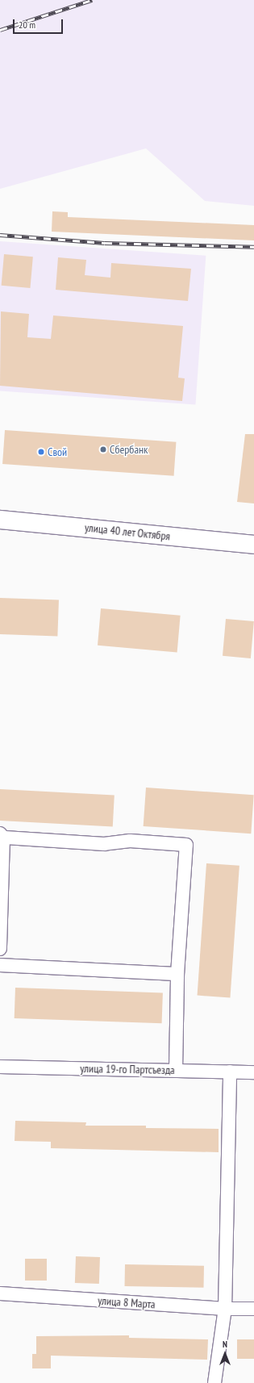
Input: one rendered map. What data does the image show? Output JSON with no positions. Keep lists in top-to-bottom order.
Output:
{
  "streets": {
    "main road": ["улица 40 лет Октября"],
    "street": ["улица 19-го Партсъезда", "улица 8 Марта"]
  },
  "places": ["Сбербанк", "Свой"],
  "scale_bar": "20 m",
  "north": "top"
}
